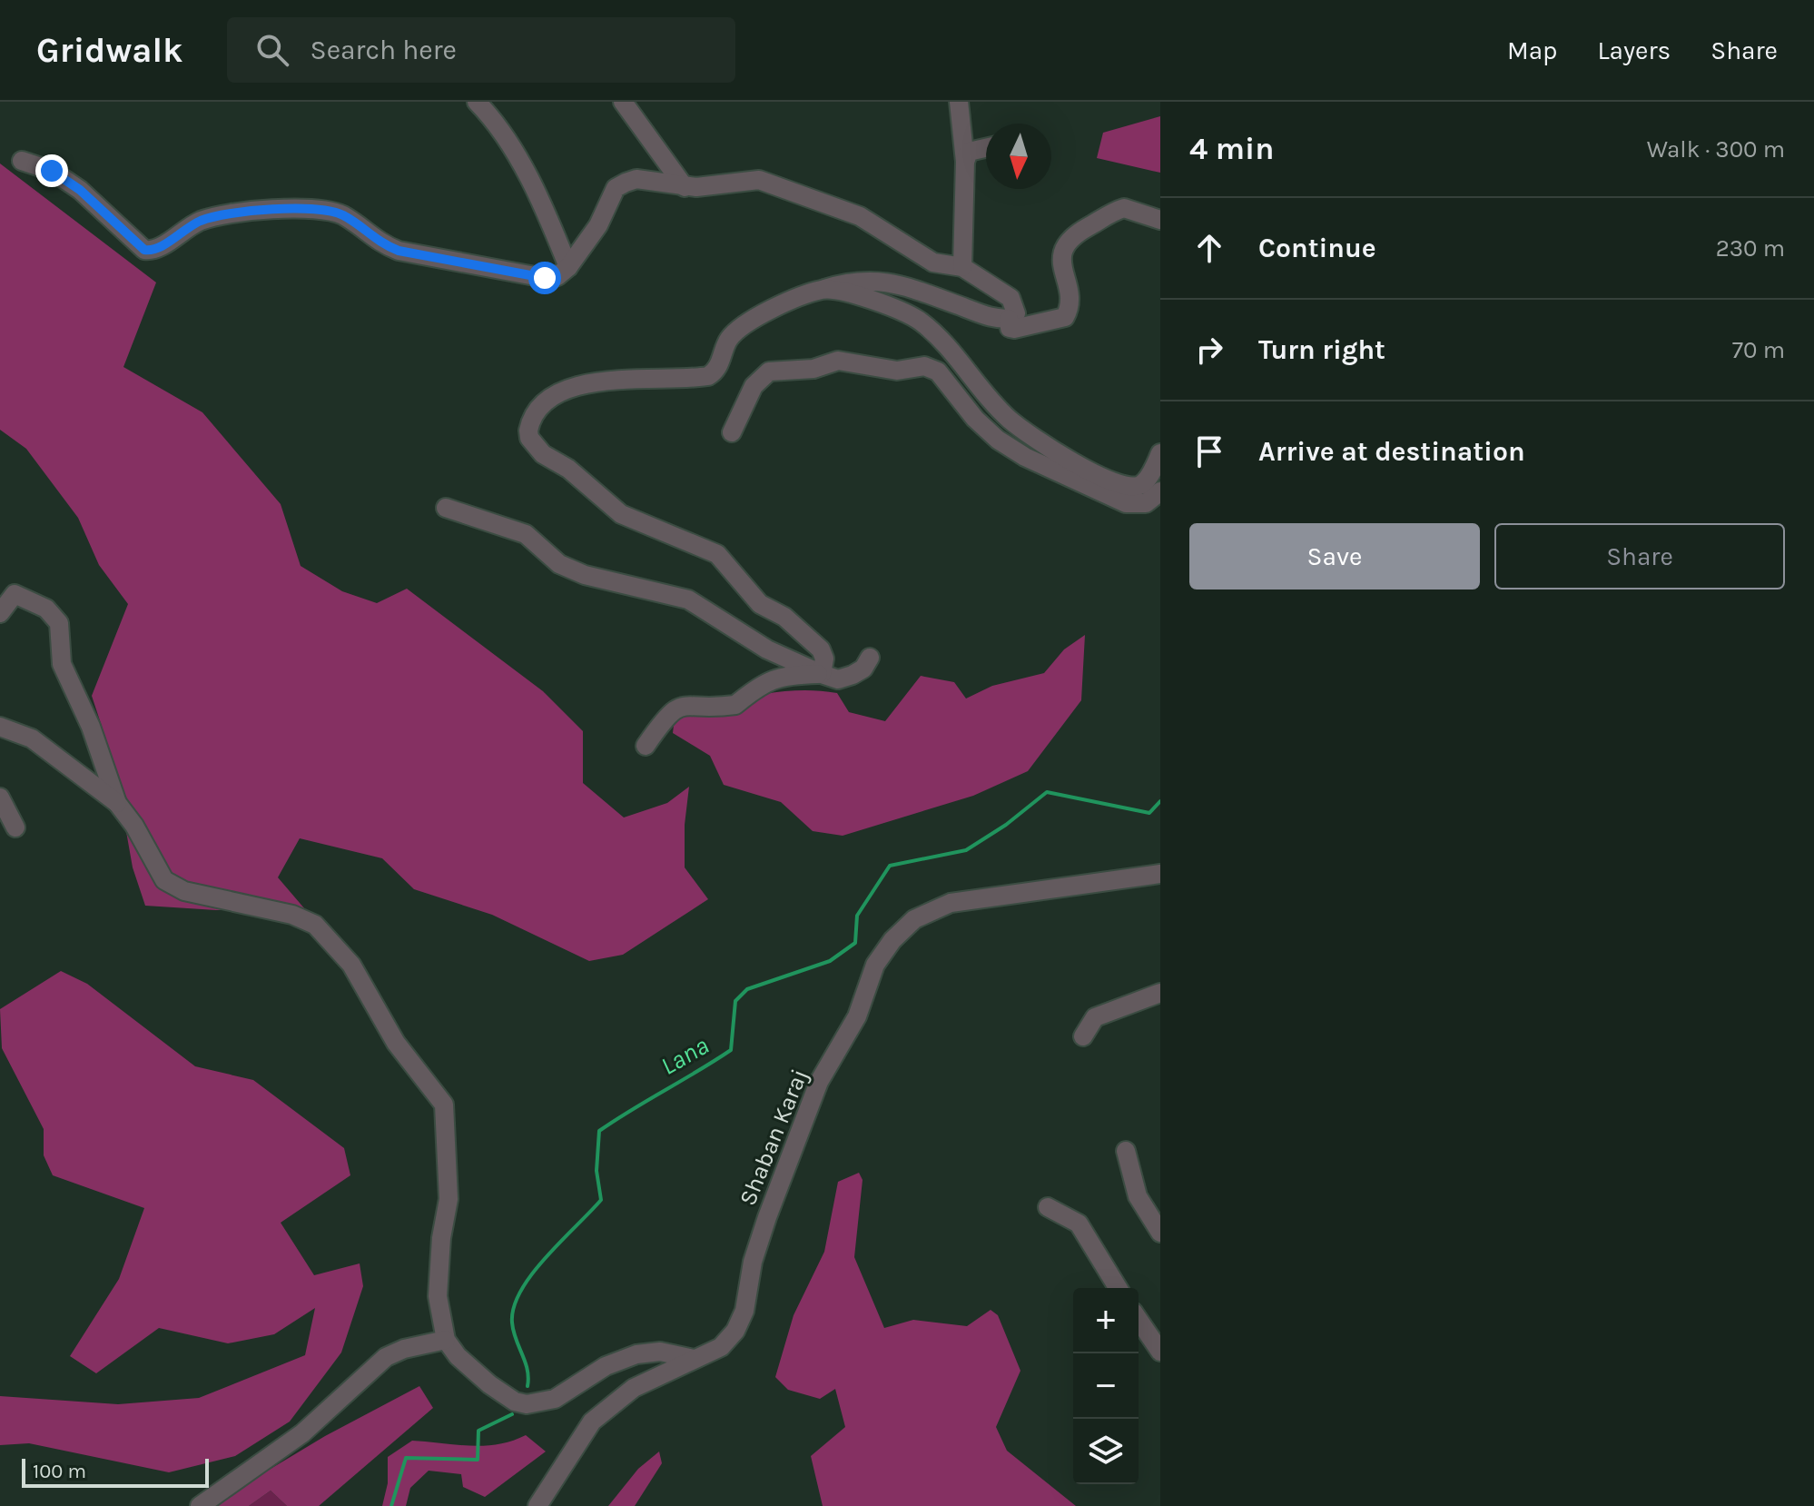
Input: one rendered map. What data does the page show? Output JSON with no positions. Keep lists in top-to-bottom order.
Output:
{
  "streets": {
    "street": ["Shaban Karaj"]
  },
  "water": ["Lana"],
  "scale_bar": "100 m",
  "north": "bottom",
  "page": {
    "header": "Gridwalk",
    "search": "Search here",
    "nav": ["Map", "Layers", "Share"],
    "heading": ["4 min", "Walk · 300 m"],
    "list": [
      ["Continue", "230 m"],
      ["Turn right", "70 m"],
      "Arrive at destination"
    ],
    "buttons": ["Save", "Share"],
    "map_buttons": ["+", "−"],
    "scale": "100 m"
  }
}
